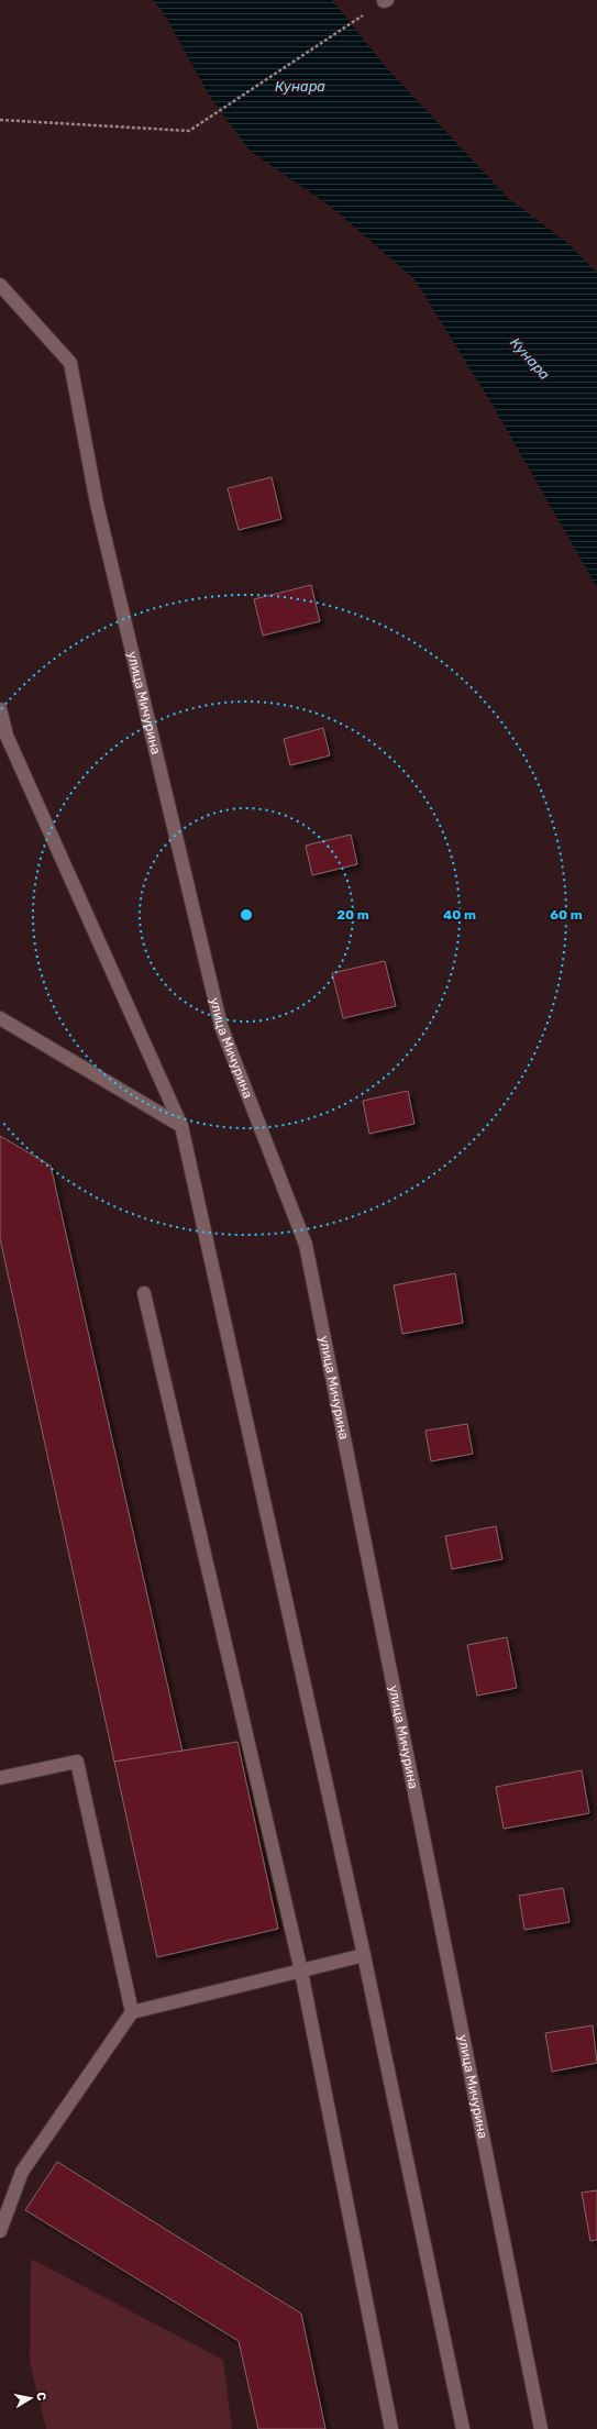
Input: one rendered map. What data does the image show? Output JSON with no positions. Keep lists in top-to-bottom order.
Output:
{
  "streets": {
    "street": ["улица Мичурина"]
  },
  "water": ["Кунара"],
  "north": "right",
  "rings": ["20 m", "40 m", "60 m"]
}
